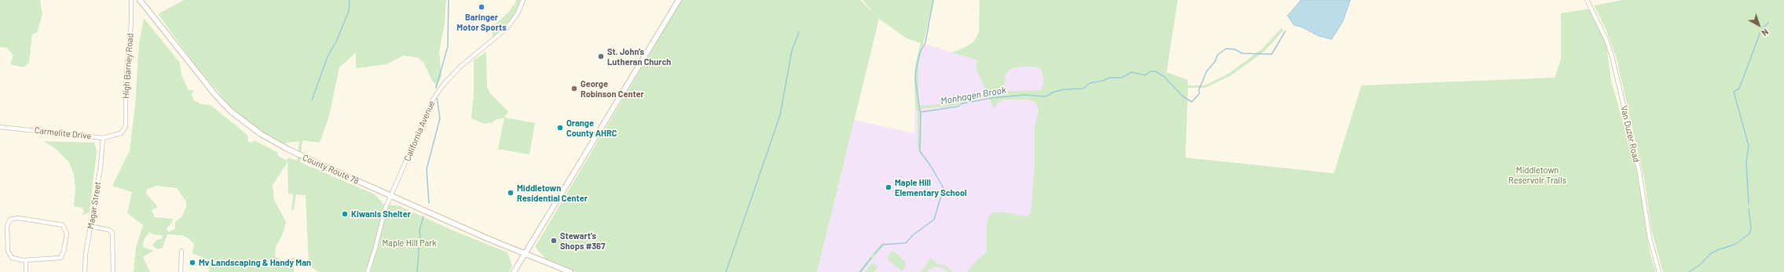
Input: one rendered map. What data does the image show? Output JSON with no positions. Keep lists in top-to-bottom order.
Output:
{
  "streets": {
    "street": [
      "High Barney Road",
      "California Avenue",
      "Carmelite Drive",
      "Van Duzer Road",
      "County Route 78",
      "Magar Street"
    ]
  },
  "crossings": [
    ["High Barney Road", "Carmelite Drive"],
    ["California Avenue", "County Route 78"],
    ["Carmelite Drive", "Magar Street"]
  ],
  "water": ["Monhagen Brook"],
  "parks": ["Middletown Reservoir Trails", "Maple Hill Park"],
  "places": [
    "Baringer Motor Sports",
    "St. John's Lutheran Church",
    "George Robinson Center",
    "Orange County AHRC",
    "Maple Hill Elementary School",
    "Middletown Residential Center",
    "Kiwanis Shelter",
    "Stewart's Shops #367",
    "Mv Landscaping & Handy Man"
  ],
  "north": "bottom right"
}
